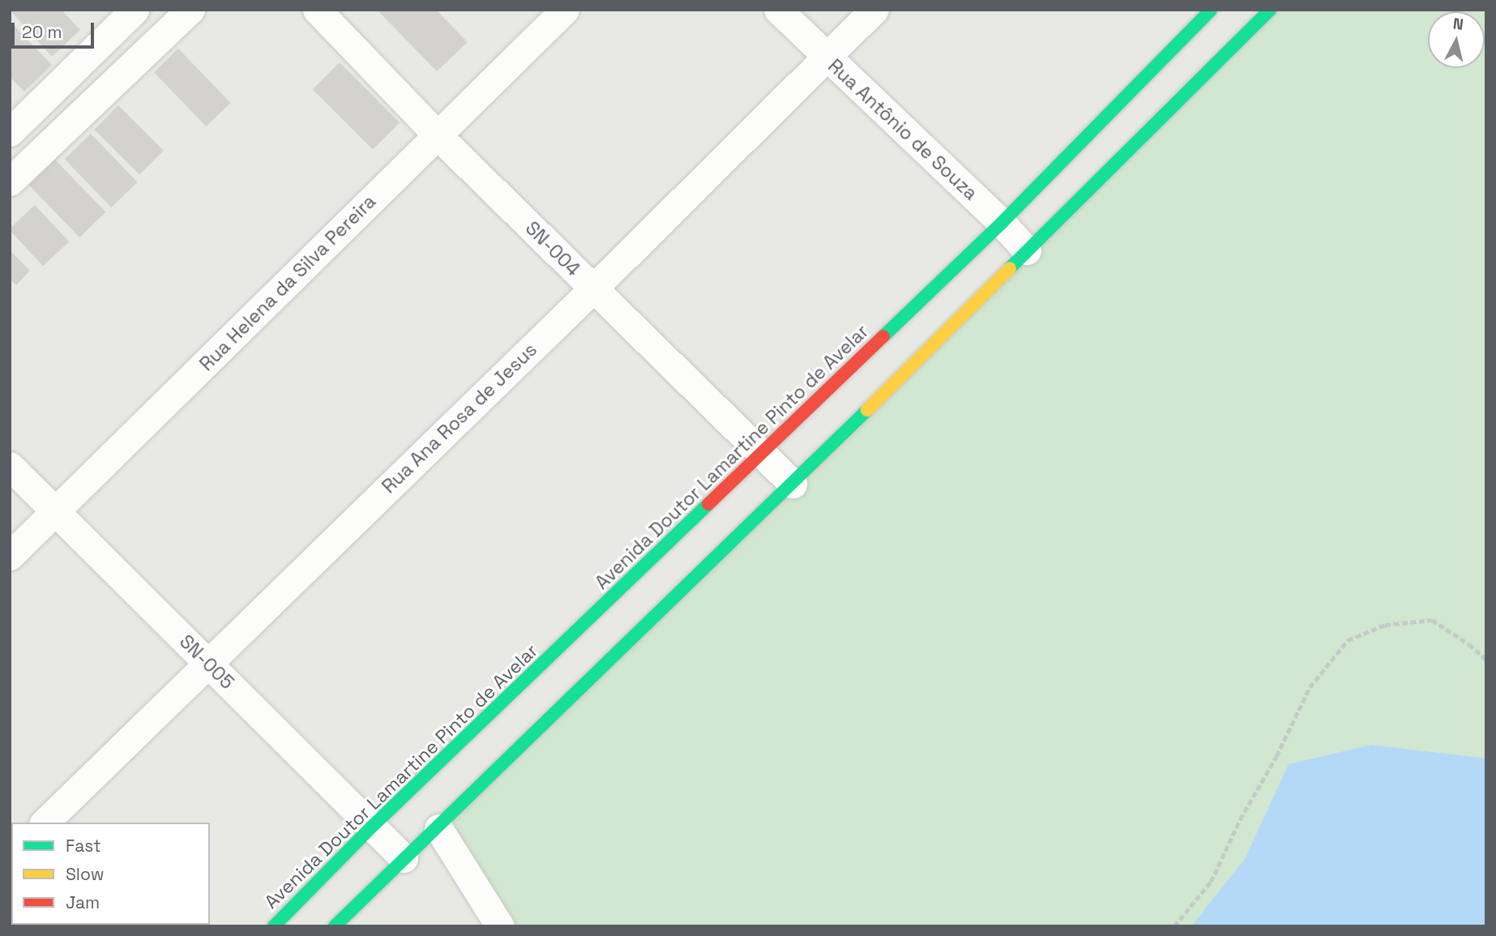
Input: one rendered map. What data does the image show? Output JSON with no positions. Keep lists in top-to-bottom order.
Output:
{
  "streets": {
    "main road": ["Avenida Doutor Lamartine Pinto de Avelar"],
    "street": [
      "Rua Antônio de Souza",
      "SN-004",
      "Rua Helena da Silva Pereira",
      "Rua Ana Rosa de Jesus",
      "SN-005"
    ]
  },
  "crossings": [
    ["Rua Antônio de Souza", "Rua Ana Rosa de Jesus"],
    ["Rua Antônio de Souza", "Avenida Doutor Lamartine Pinto de Avelar"],
    ["SN-004", "Rua Helena da Silva Pereira"],
    ["SN-004", "Rua Ana Rosa de Jesus"],
    ["SN-004", "Avenida Doutor Lamartine Pinto de Avelar"],
    ["Rua Helena da Silva Pereira", "SN-005"],
    ["Rua Ana Rosa de Jesus", "SN-005"],
    ["Avenida Doutor Lamartine Pinto de Avelar", "SN-005"]
  ],
  "legend": ["Fast", "Slow", "Jam"],
  "scale_bar": "20 m",
  "north": "top"
}
